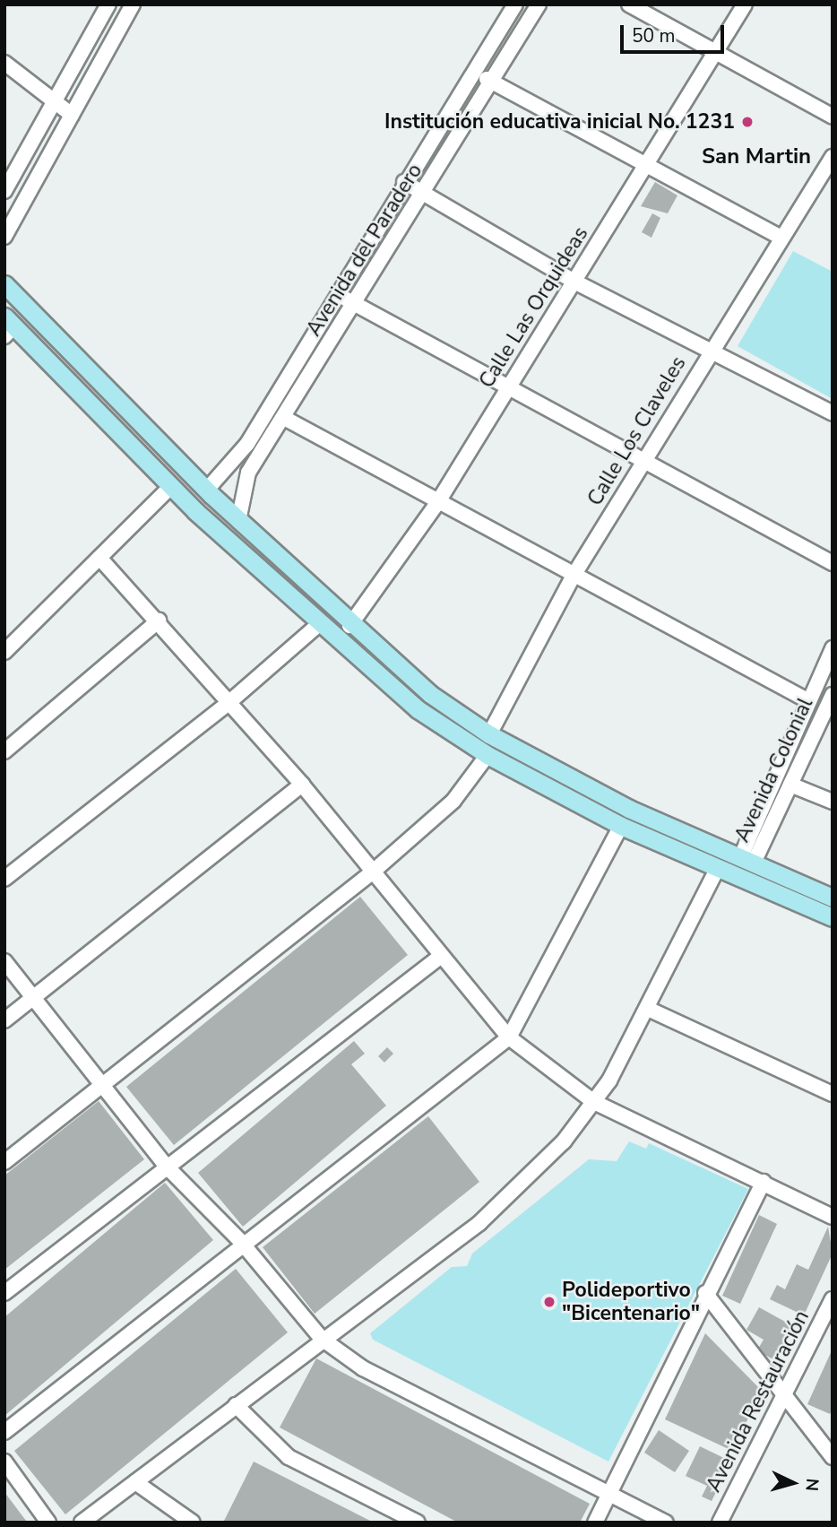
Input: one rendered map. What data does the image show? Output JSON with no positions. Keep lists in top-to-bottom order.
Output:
{
  "streets": {
    "street": [
      "Avenida del Paradero",
      "Calle Las Orquideas",
      "Calle Los Claveles",
      "Avenida Colonial",
      "Avenida Restauración"
    ]
  },
  "districts": ["San Martin"],
  "places": ["Institución educativa inicial No. 1231", "Polideportivo \"Bicentenario\""],
  "scale_bar": "50 m",
  "north": "right"
}
